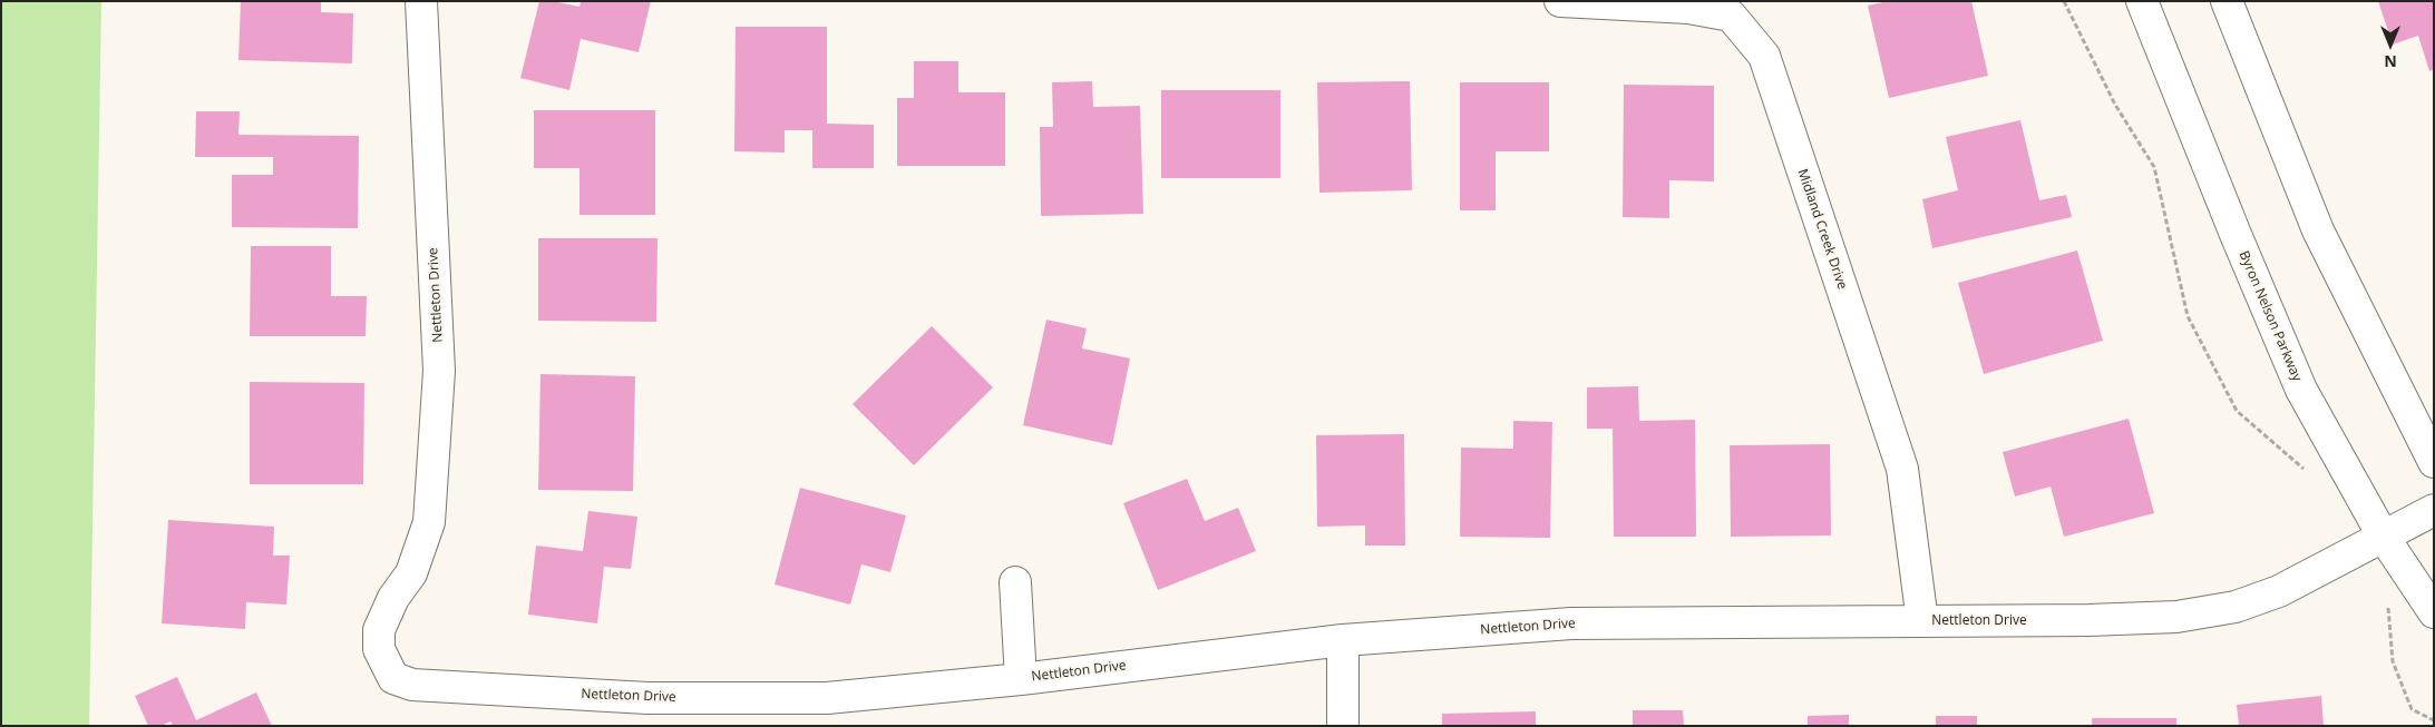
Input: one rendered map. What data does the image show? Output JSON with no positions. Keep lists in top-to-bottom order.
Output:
{
  "streets": {
    "street": ["Midland Creek Drive", "Nettleton Drive", "Byron Nelson Parkway"]
  },
  "crossings": [
    ["Midland Creek Drive", "Nettleton Drive"],
    ["Nettleton Drive", "Byron Nelson Parkway"]
  ],
  "north": "bottom"
}
